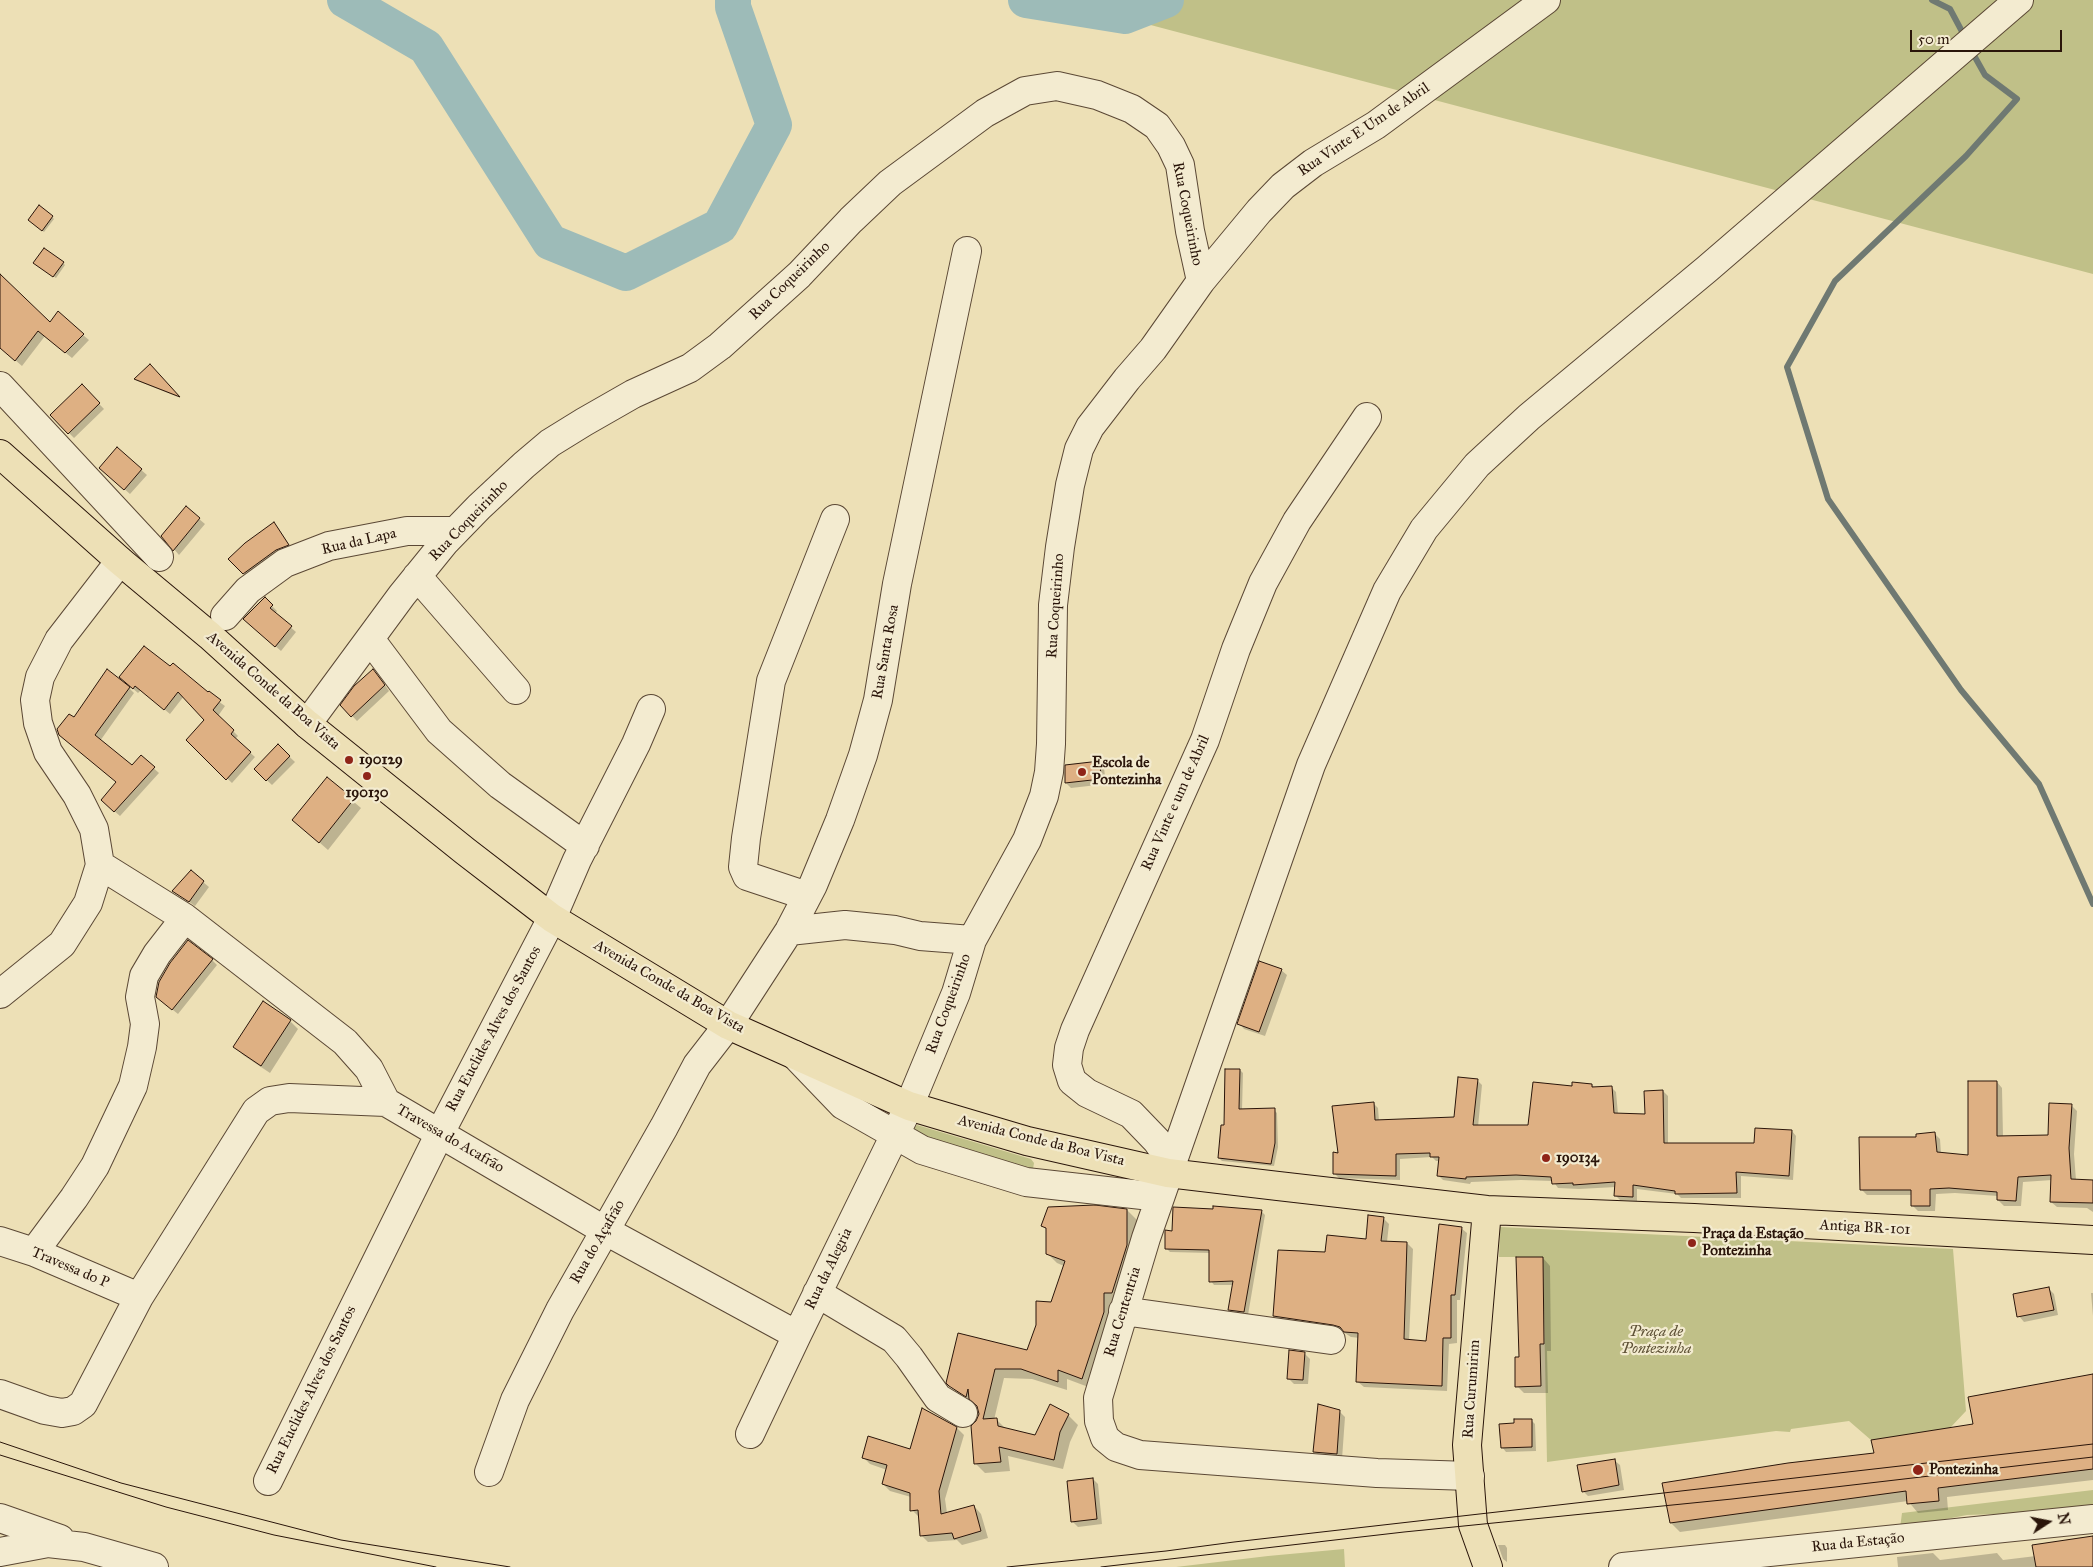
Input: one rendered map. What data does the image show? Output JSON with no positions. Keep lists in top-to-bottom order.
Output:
{
  "streets": {
    "main road": ["Avenida Conde da Boa Vista", "Antiga BR-101", "Rua Curumirim"],
    "street": [
      "Rua Vinte E Um de Abril",
      "Rua Coqueirinho",
      "Rua da Lapa",
      "Rua Santa Rosa",
      "Rua Vinte e um de Abril",
      "Rua Euclides Alves dos Santos",
      "Travessa do Acafrão",
      "Rua do Açafrão",
      "Travessa do P",
      "Rua da Alegria",
      "Rua Cententria",
      "Rua da Estação"
    ]
  },
  "crossings": [
    ["Rua Vinte E Um de Abril", "Rua Coqueirinho"],
    ["Rua Coqueirinho", "Rua da Lapa"],
    ["Rua Coqueirinho", "Avenida Conde da Boa Vista"],
    ["Rua Coqueirinho", "Rua da Alegria"],
    ["Rua Santa Rosa", "Avenida Conde da Boa Vista"],
    ["Rua Santa Rosa", "Rua do Açafrão"],
    ["Avenida Conde da Boa Vista", "Rua Vinte e um de Abril"],
    ["Avenida Conde da Boa Vista", "Rua Euclides Alves dos Santos"],
    ["Avenida Conde da Boa Vista", "Antiga BR-101"],
    ["Avenida Conde da Boa Vista", "Rua do Açafrão"],
    ["Avenida Conde da Boa Vista", "Rua da Alegria"],
    ["Avenida Conde da Boa Vista", "Rua Cententria"],
    ["Avenida Conde da Boa Vista", "Rua Curumirim"],
    ["Rua Vinte e um de Abril", "Rua Cententria"],
    ["Rua Euclides Alves dos Santos", "Travessa do Acafrão"],
    ["Travessa do Acafrão", "Rua do Açafrão"],
    ["Travessa do Acafrão", "Travessa do P"],
    ["Travessa do Acafrão", "Rua da Alegria"],
    ["Antiga BR-101", "Rua Curumirim"],
    ["Rua Cententria", "Rua Curumirim"]
  ],
  "parks": ["Praça de Pontezinha"],
  "places": [
    "190129",
    "Escola de Pontezinha",
    "190130",
    "190134",
    "Praça da Estação Pontezinha",
    "Pontezinha"
  ],
  "scale_bar": "50 m",
  "north": "right"
}
